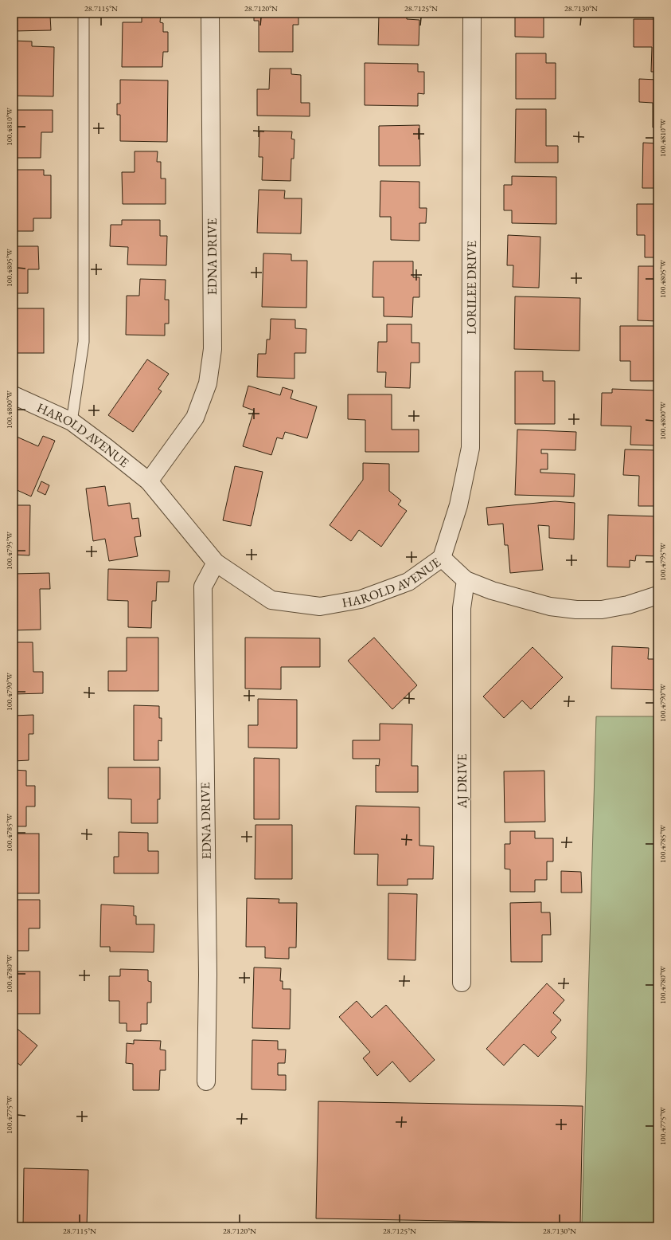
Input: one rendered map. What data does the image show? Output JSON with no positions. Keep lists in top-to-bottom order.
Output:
{
  "streets": {
    "street": [
      "EDNA DRIVE",
      "LORILEE DRIVE",
      "HAROLD AVENUE",
      "AJ DRIVE"
    ]
  },
  "crossings": [
    ["EDNA DRIVE", "HAROLD AVENUE"],
    ["LORILEE DRIVE", "HAROLD AVENUE"],
    ["HAROLD AVENUE", "AJ DRIVE"]
  ],
  "coordinates": [
    "28.7115°N",
    "28.7120°N",
    "28.7125°N",
    "28.7130°N",
    "100.4810°W",
    "100.4805°W",
    "100.4800°W",
    "100.4795°W",
    "100.4790°W",
    "100.4785°W",
    "100.4780°W",
    "100.4775°W"
  ]
}
